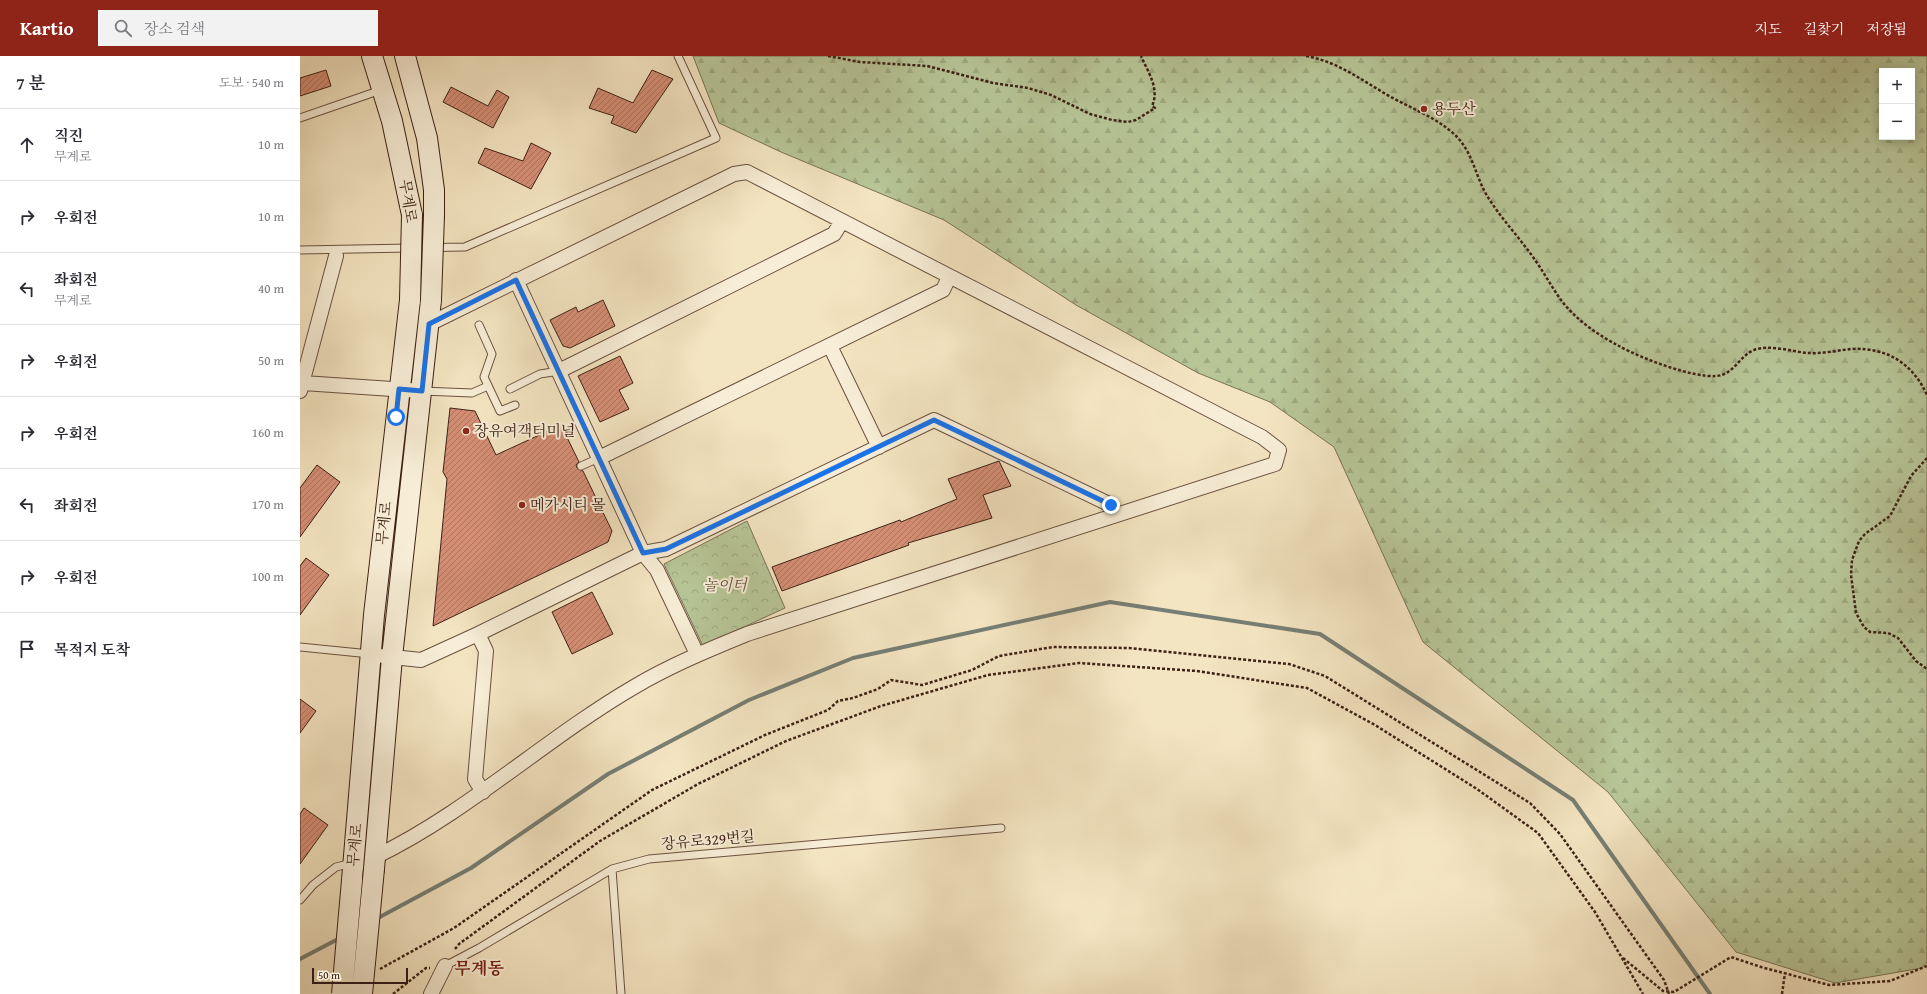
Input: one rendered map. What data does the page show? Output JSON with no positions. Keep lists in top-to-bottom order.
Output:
{
  "streets": {
    "main road": ["무계로"],
    "lane": ["장유로329번길"]
  },
  "districts": ["무계동"],
  "parks": ["놀이터"],
  "places": ["용두산", "장유여객터미널", "메가시티 몰"],
  "scale_bar": "50 m",
  "page": {
    "header": "Kartio",
    "search": "장소 검색",
    "nav": ["지도", "길찾기", "저장됨"],
    "heading": ["7 분", "도보 · 540 m"],
    "map_buttons": ["+", "−"],
    "list": [
      ["직진", "무계로", "10 m"],
      ["우회전", "10 m"],
      ["좌회전", "무계로", "40 m"],
      ["우회전", "50 m"],
      ["우회전", "160 m"],
      ["좌회전", "170 m"],
      ["우회전", "100 m"],
      "목적지 도착"
    ],
    "scale": "50 m"
  }
}
